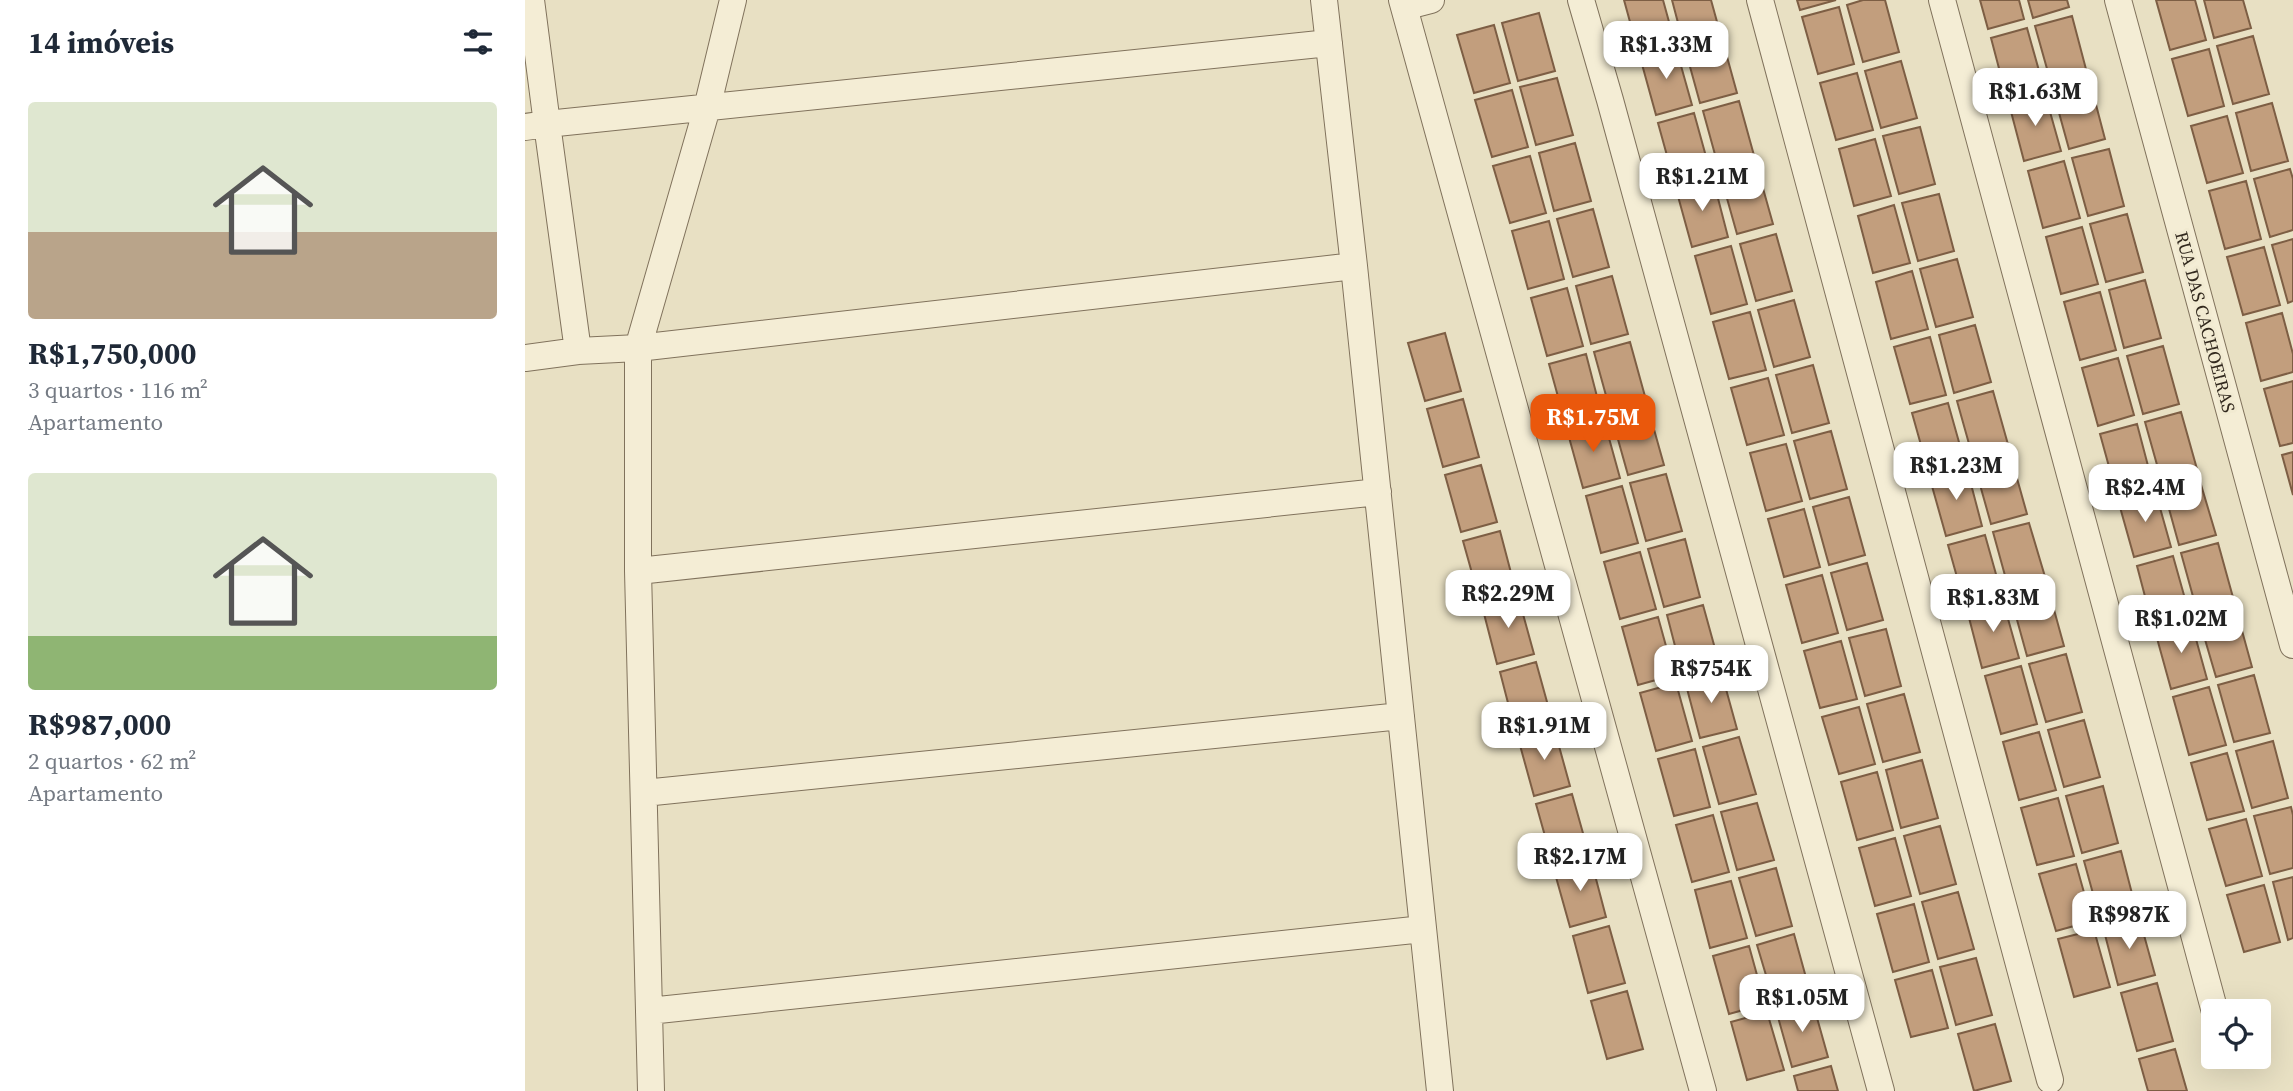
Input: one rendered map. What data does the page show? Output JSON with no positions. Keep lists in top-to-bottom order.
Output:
{
  "streets": {
    "street": ["RUA DAS CACHOEIRAS"]
  },
  "page": {
    "heading": "14 imóveis",
    "price": [
      "R$1.33M",
      "R$1.63M",
      "R$1.21M",
      "R$1.75M",
      "R$1.23M",
      "R$2.4M",
      "R$2.29M",
      "R$1.83M",
      "R$1.02M",
      "R$754K",
      "R$1.91M",
      "R$2.17M",
      "R$987K",
      "R$1.05M"
    ],
    "list": [
      {
        "name": "R$1,750,000",
        "note": "3 quartos · 116 m² · Apartamento"
      },
      {
        "name": "R$987,000",
        "note": "2 quartos · 62 m² · Apartamento"
      }
    ]
  }
}
